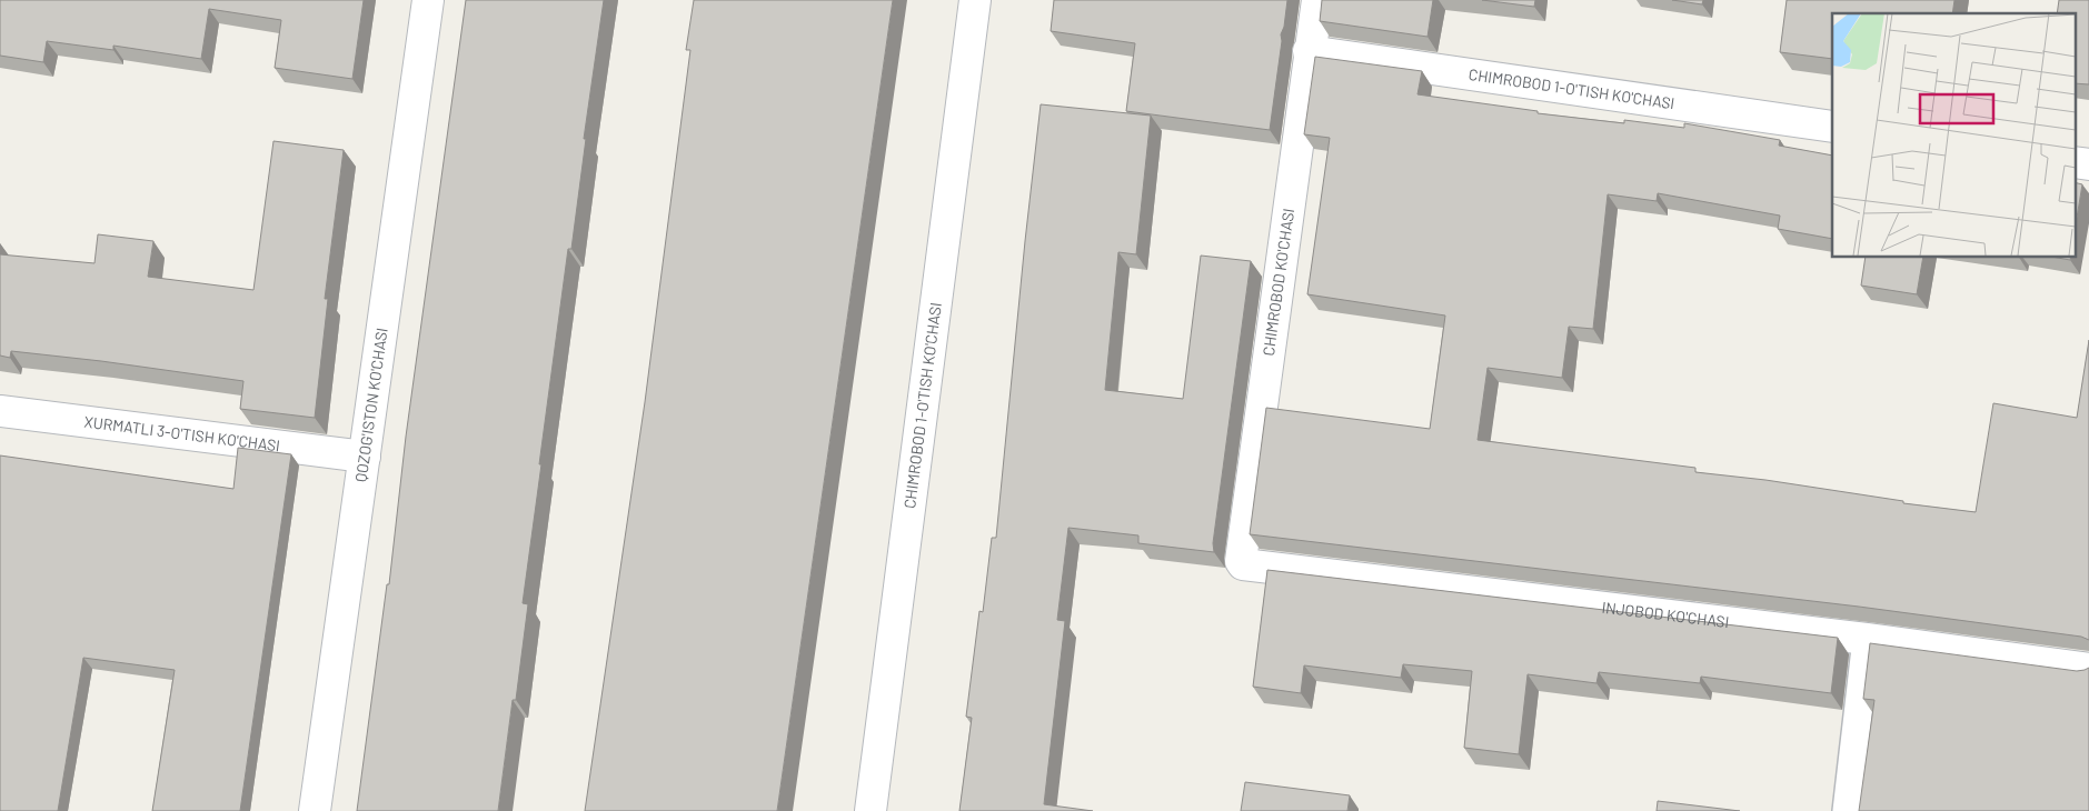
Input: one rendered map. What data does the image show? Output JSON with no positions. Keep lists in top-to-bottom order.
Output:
{
  "streets": {
    "street": [
      "CHIMROBOD 1-O'TISH KO'CHASI",
      "CHIMROBOD KO'CHASI",
      "QOZOG'ISTON KO'CHASI",
      "XURMATLI 3-O'TISH KO'CHASI",
      "INJOBOD KO'CHASI"
    ]
  },
  "crossings": [
    ["CHIMROBOD 1-O'TISH KO'CHASI", "CHIMROBOD KO'CHASI"],
    ["CHIMROBOD KO'CHASI", "INJOBOD KO'CHASI"],
    ["QOZOG'ISTON KO'CHASI", "XURMATLI 3-O'TISH KO'CHASI"]
  ]
}
